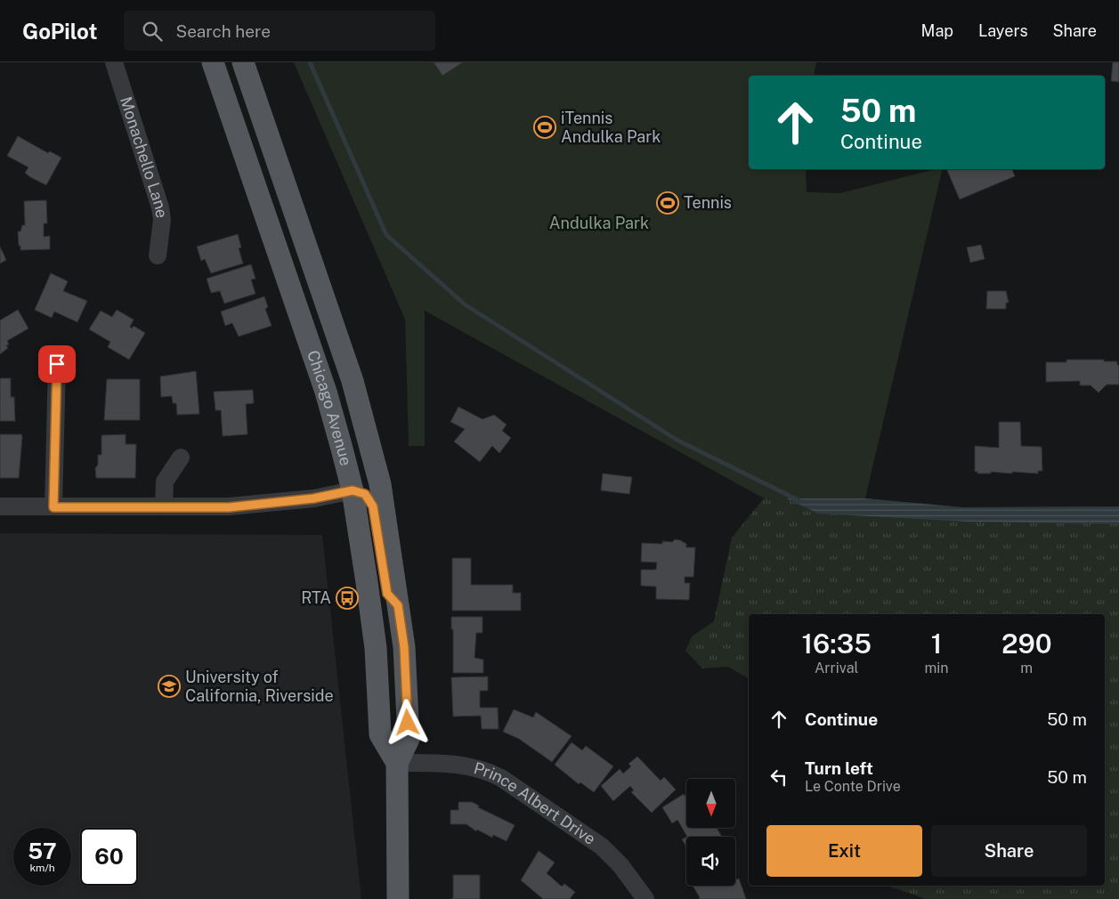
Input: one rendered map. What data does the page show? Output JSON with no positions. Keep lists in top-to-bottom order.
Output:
{
  "streets": {
    "main road": ["Chicago Avenue"],
    "street": ["Monachello Lane", "Prince Albert Drive"]
  },
  "crossings": [
    ["Chicago Avenue", "Prince Albert Drive"]
  ],
  "parks": ["Andulka Park"],
  "places": {
    "sports": ["iTennis Andulka Park", "Tennis"],
    "bus stop": ["RTA"],
    "school or university": ["University of California, Riverside"]
  },
  "north": "bottom",
  "page": {
    "header": "GoPilot",
    "search": "Search here",
    "nav": ["Map", "Layers", "Share"],
    "turn": ["50 m", "Continue"],
    "eta": [
      "16:35",
      "Arrival",
      "1",
      "min",
      "290",
      "m"
    ],
    "list": [
      {
        "name": "Continue",
        "value": "50 m"
      },
      {
        "name": "Turn left",
        "note": "Le Conte Drive",
        "value": "50 m"
      }
    ],
    "buttons": ["Exit", "Share"],
    "speed": "57 km/h",
    "limit": "60"
  }
}
